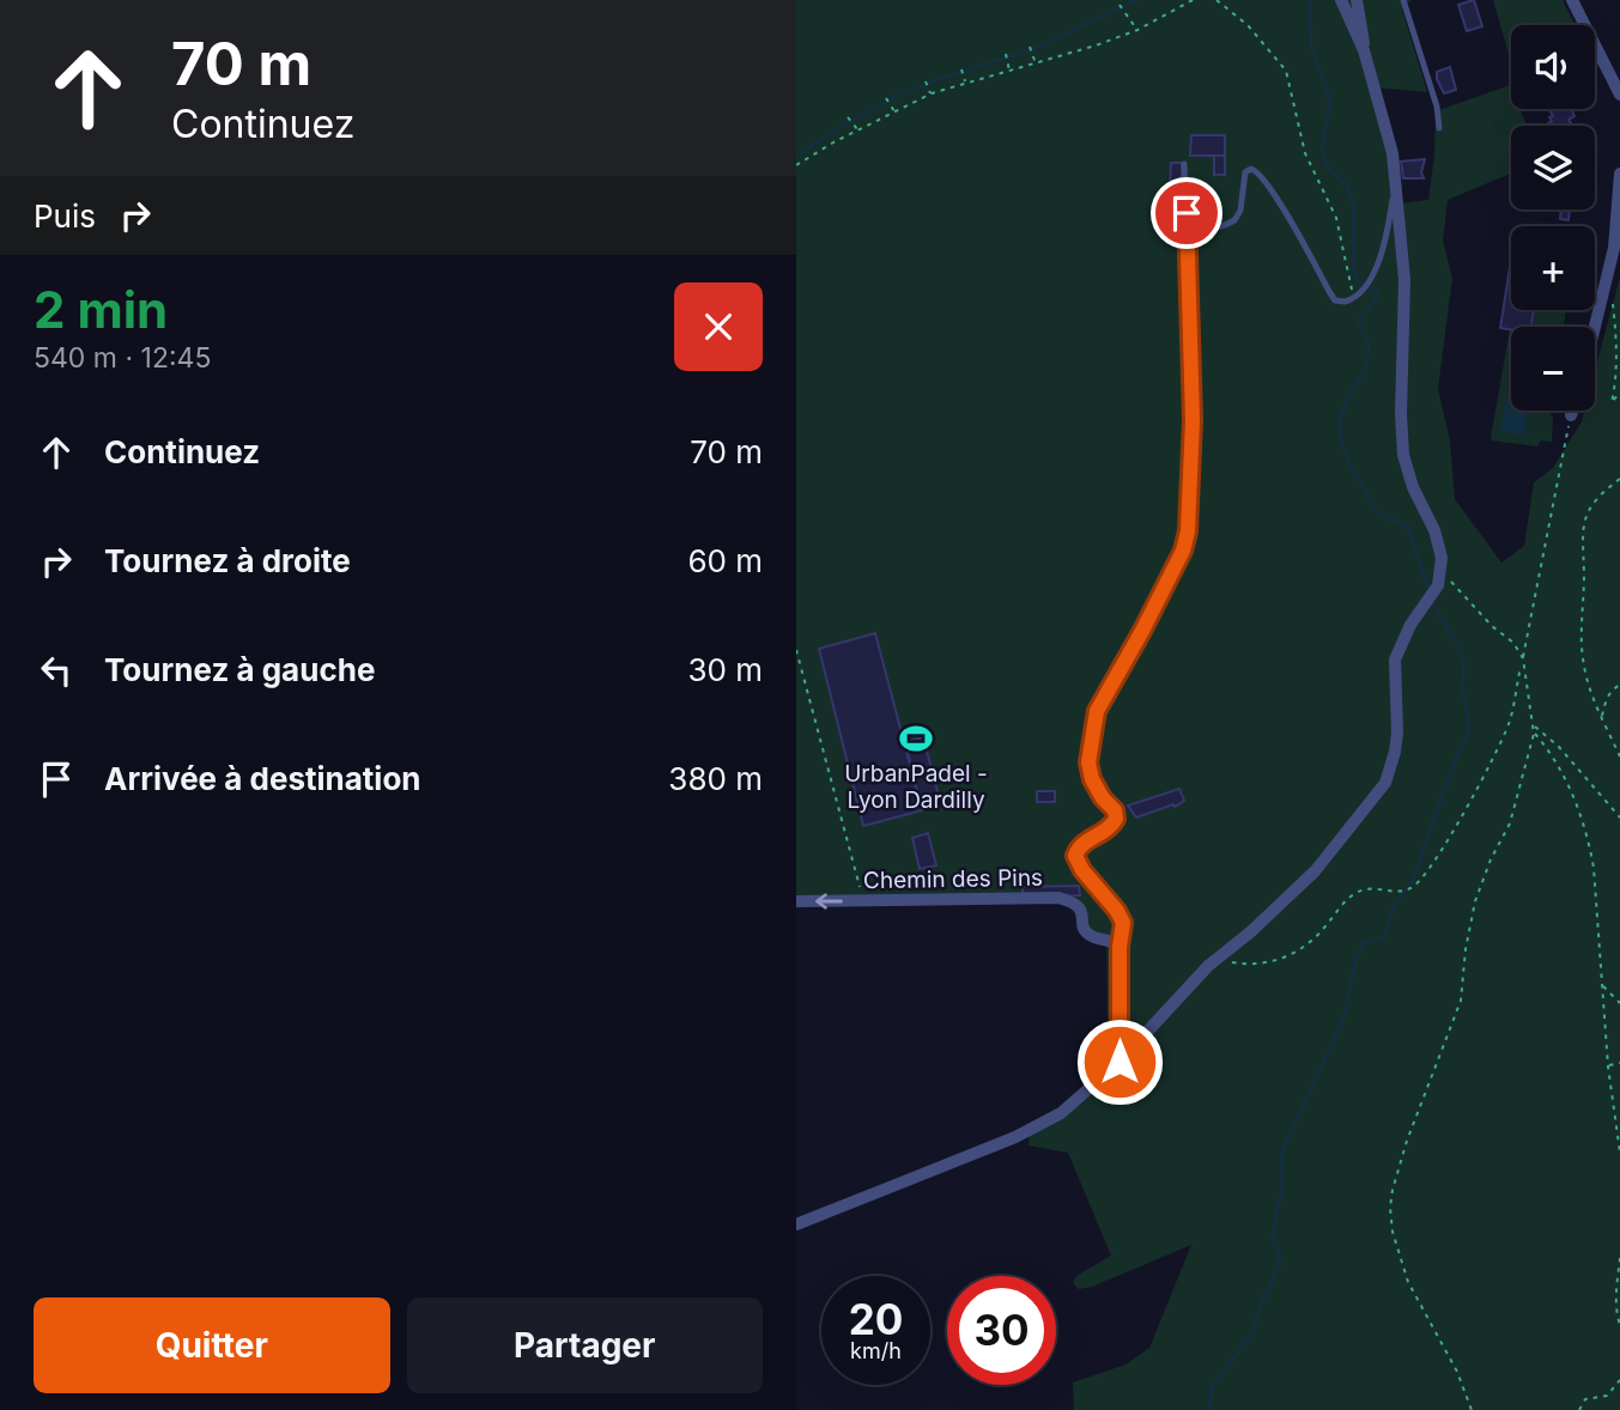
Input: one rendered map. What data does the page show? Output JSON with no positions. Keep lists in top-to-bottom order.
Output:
{
  "streets": {
    "street": ["Chemin des Pins"]
  },
  "places": {
    "sports": ["UrbanPadel - Lyon Dardilly"]
  },
  "page": {
    "turn": ["70 m", "Continuez"],
    "map_buttons": ["+", "−"],
    "then": "Puis",
    "heading": ["2 min", "540 m · 12:45"],
    "list": [
      {
        "name": "Continuez",
        "value": "70 m"
      },
      {
        "name": "Tournez à droite",
        "value": "60 m"
      },
      {
        "name": "Tournez à gauche",
        "value": "30 m"
      },
      {
        "name": "Arrivée à destination",
        "value": "380 m"
      }
    ],
    "speed": "20 km/h",
    "limit": "30",
    "buttons": ["Quitter", "Partager"]
  }
}
